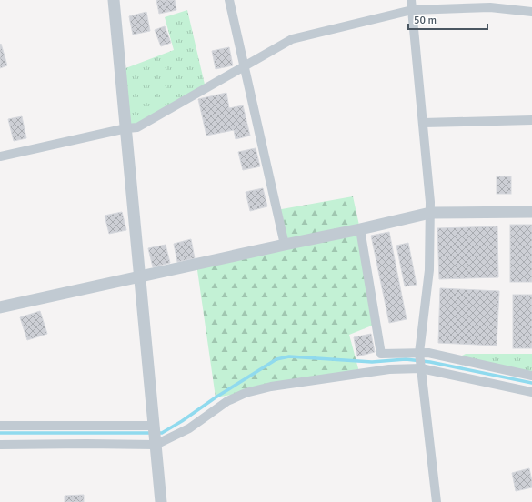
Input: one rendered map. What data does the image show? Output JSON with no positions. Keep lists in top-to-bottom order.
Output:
{
  "scale_bar": "50 m"
}
